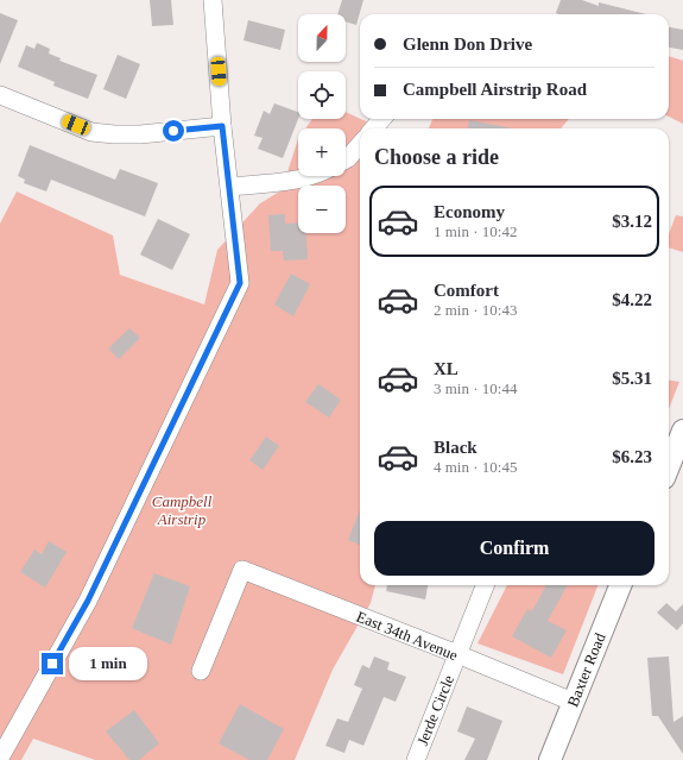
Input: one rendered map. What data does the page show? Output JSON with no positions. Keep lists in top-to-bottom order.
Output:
{
  "streets": {
    "street": ["East 34th Avenue", "Baxter Road", "Jerde Circle"]
  },
  "crossings": [
    ["East 34th Avenue", "Baxter Road"],
    ["East 34th Avenue", "Jerde Circle"]
  ],
  "parks": ["Campbell Airstrip"],
  "north": "top",
  "page": {
    "map_buttons": ["+", "−"],
    "banner": ["Glenn Don Drive", "Campbell Airstrip Road"],
    "heading": "Choose a ride",
    "list": [
      {
        "name": "Economy",
        "note": "1 min · 10:42",
        "value": "$3.12"
      },
      {
        "name": "Comfort",
        "note": "2 min · 10:43",
        "value": "$4.22"
      },
      {
        "name": "XL",
        "note": "3 min · 10:44",
        "value": "$5.31"
      },
      {
        "name": "Black",
        "note": "4 min · 10:45",
        "value": "$6.23"
      }
    ],
    "buttons": "Confirm",
    "bubble": "1 min"
  }
}
